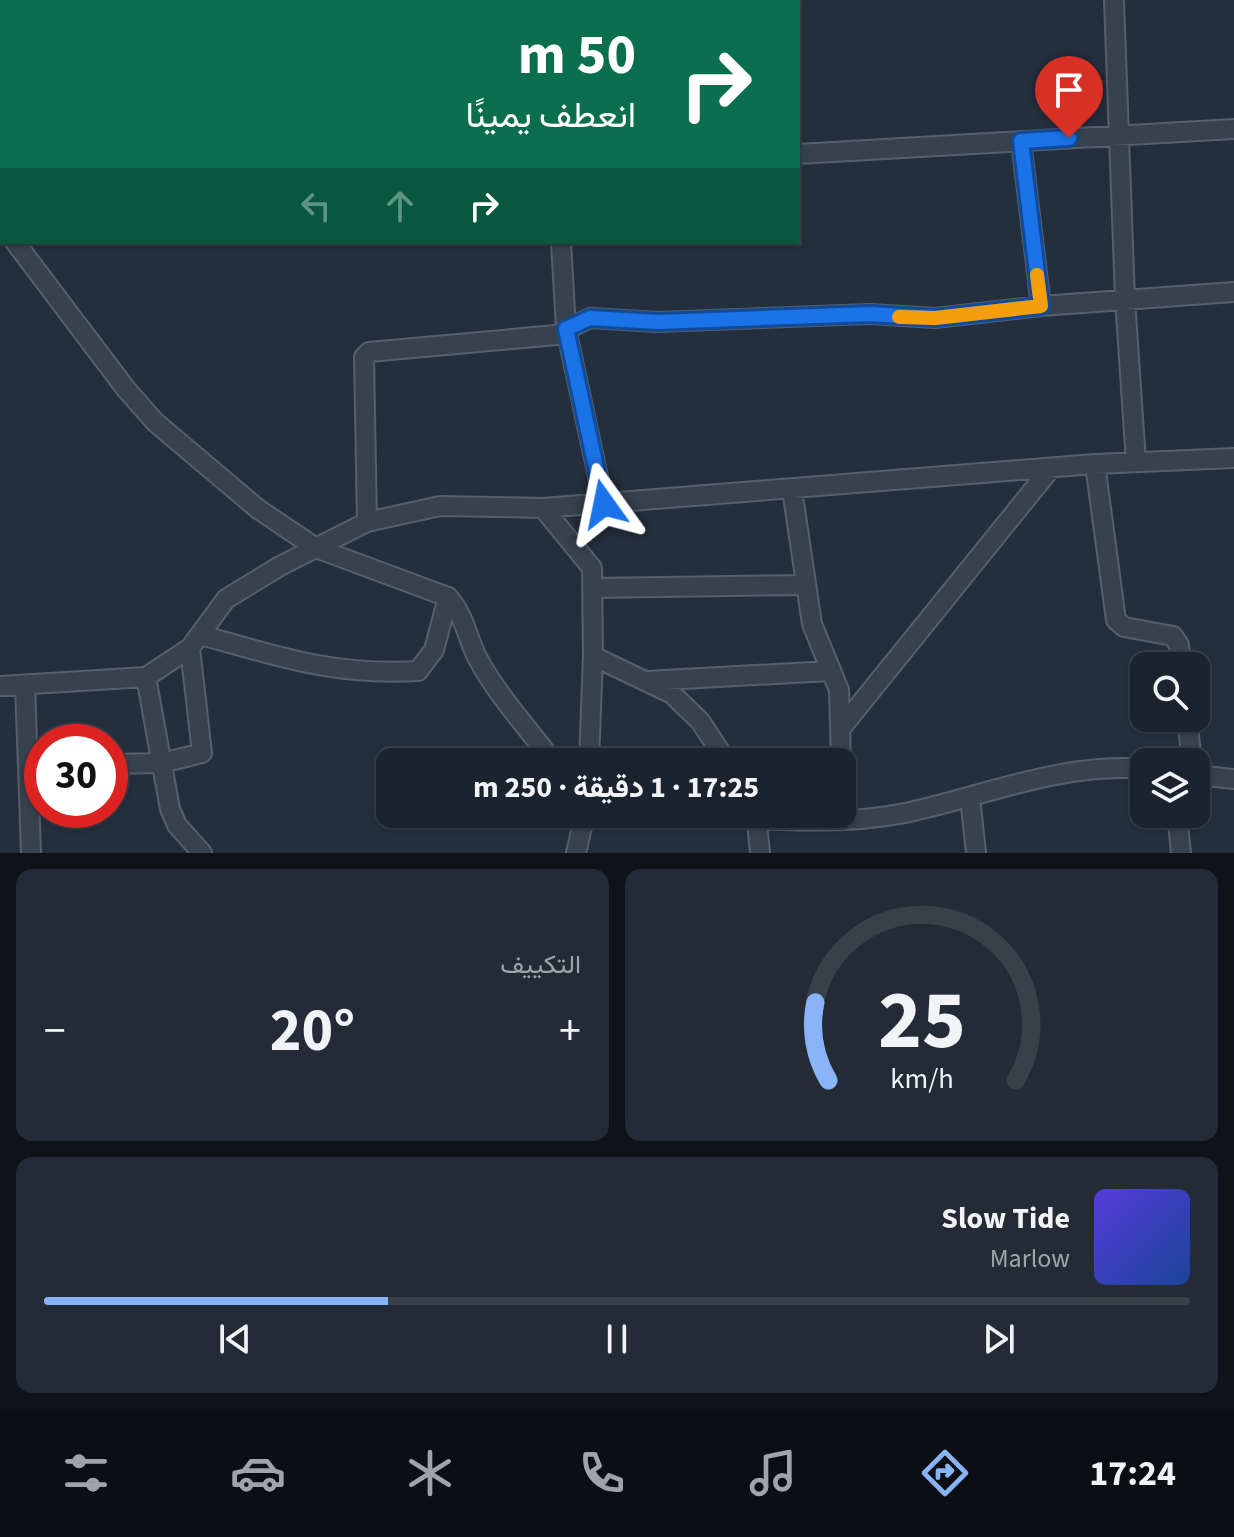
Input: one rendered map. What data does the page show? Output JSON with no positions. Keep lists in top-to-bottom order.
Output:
{
  "page": {
    "turn": ["50 m", "انعطف يمينًا"],
    "limit": "30",
    "trip": "17:25 · 1 دقيقة · 250 m",
    "tile": "التكييف",
    "heat": ["−", "20°", "+"],
    "song": ["Slow Tide", "Marlow"],
    "tabs": "17:24",
    "gauge": ["25", "km/h"]
  }
}
